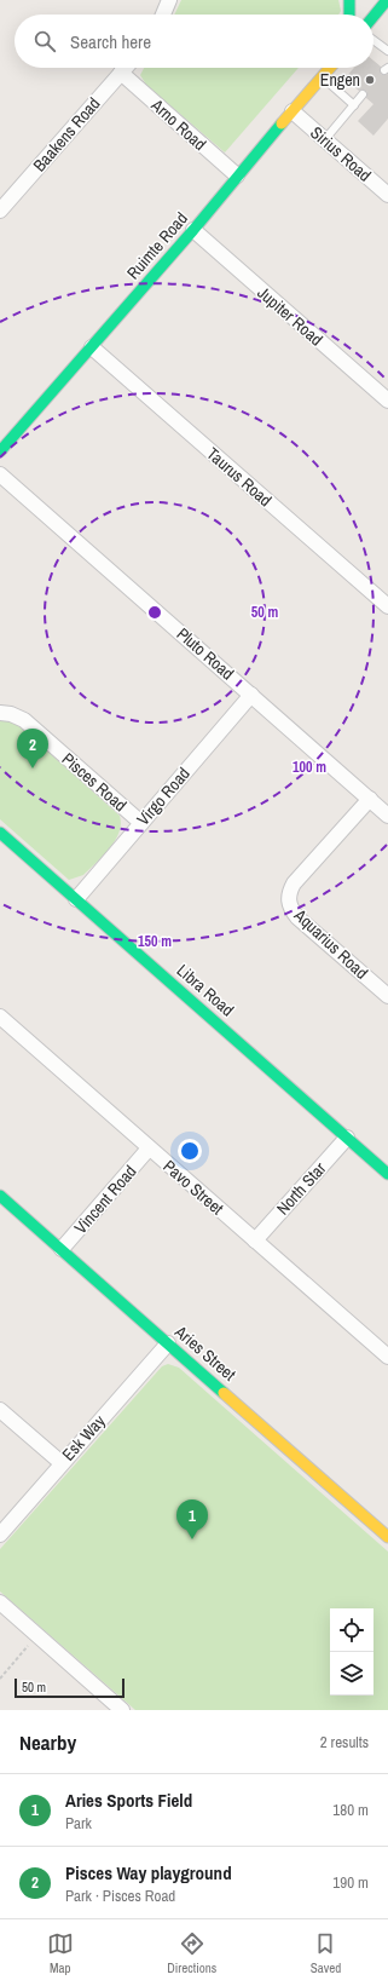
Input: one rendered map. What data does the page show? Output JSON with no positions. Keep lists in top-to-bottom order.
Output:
{
  "streets": {
    "street": [
      "Arno Road",
      "Baakens Road",
      "Sirius Road",
      "Ruimte Road",
      "Jupiter Road",
      "Taurus Road",
      "Pluto Road",
      "Pisces Road",
      "Virgo Road",
      "Aquarius Road",
      "Libra Road",
      "Pavo Street",
      "North Star",
      "Vincent Road",
      "Aries Street",
      "Esk Way"
    ]
  },
  "crossings": [
    ["Arno Road", "Baakens Road"],
    ["Arno Road", "Ruimte Road"],
    ["Sirius Road", "Ruimte Road"],
    ["Ruimte Road", "Jupiter Road"],
    ["Ruimte Road", "Taurus Road"],
    ["Pluto Road", "Virgo Road"],
    ["Pluto Road", "Aquarius Road"],
    ["Pisces Road", "Virgo Road"],
    ["Virgo Road", "Libra Road"],
    ["Libra Road", "North Star"],
    ["Pavo Street", "North Star"],
    ["Pavo Street", "Vincent Road"],
    ["Vincent Road", "Aries Street"],
    ["Aries Street", "Esk Way"]
  ],
  "places": ["Engen"],
  "scale_bar": "50 m",
  "page": {
    "search": "Search here",
    "pins": ["2", "1"],
    "scale": "50 m",
    "heading": ["Nearby", "2 results"],
    "list": [
      {
        "mark": "1",
        "name": "Aries Sports Field",
        "note": "Park",
        "value": "180 m"
      },
      {
        "mark": "2",
        "name": "Pisces Way playground",
        "note": "Park · Pisces Road",
        "value": "190 m"
      }
    ],
    "nav": ["Map", "Directions", "Saved"]
  },
  "rings": ["50 m", "100 m", "150 m"]
}
